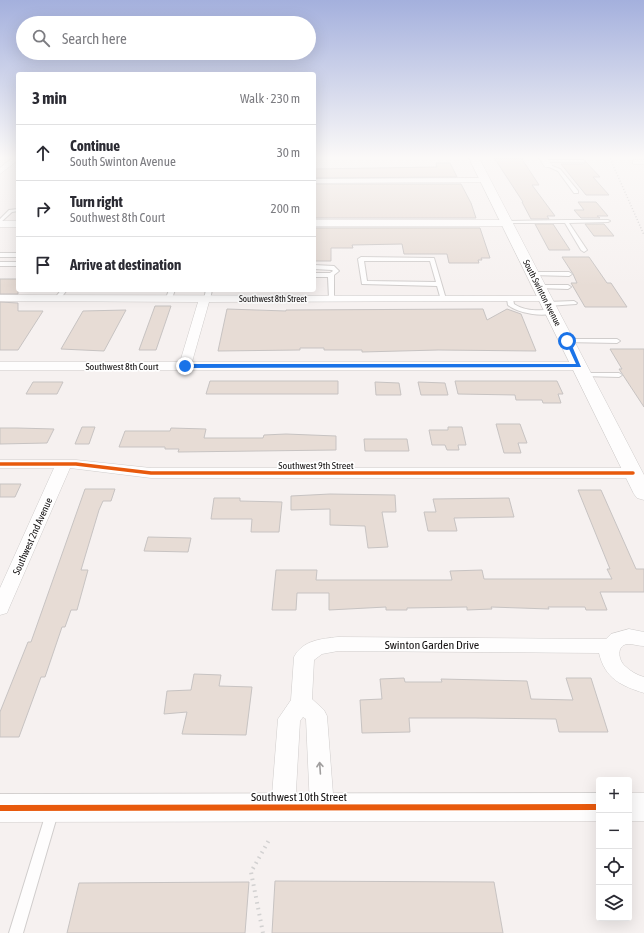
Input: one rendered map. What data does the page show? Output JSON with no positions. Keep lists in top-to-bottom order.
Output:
{
  "streets": {
    "street": [
      "South Swinton Avenue",
      "Southwest 8th Street",
      "Southwest 8th Court",
      "Southwest 9th Street",
      "Southwest 2nd Avenue",
      "Swinton Garden Drive",
      "Southwest 10th Street"
    ]
  },
  "crossings": [
    ["South Swinton Avenue", "Southwest 8th Street"],
    ["South Swinton Avenue", "Southwest 8th Court"],
    ["South Swinton Avenue", "Southwest 9th Street"],
    ["Southwest 9th Street", "Southwest 2nd Avenue"]
  ],
  "page": {
    "search": "Search here",
    "heading": ["3 min", "Walk · 230 m"],
    "list": [
      ["Continue", "South Swinton Avenue", "30 m"],
      ["Turn right", "Southwest 8th Court", "200 m"],
      "Arrive at destination"
    ],
    "map_buttons": ["+", "−"]
  }
}
